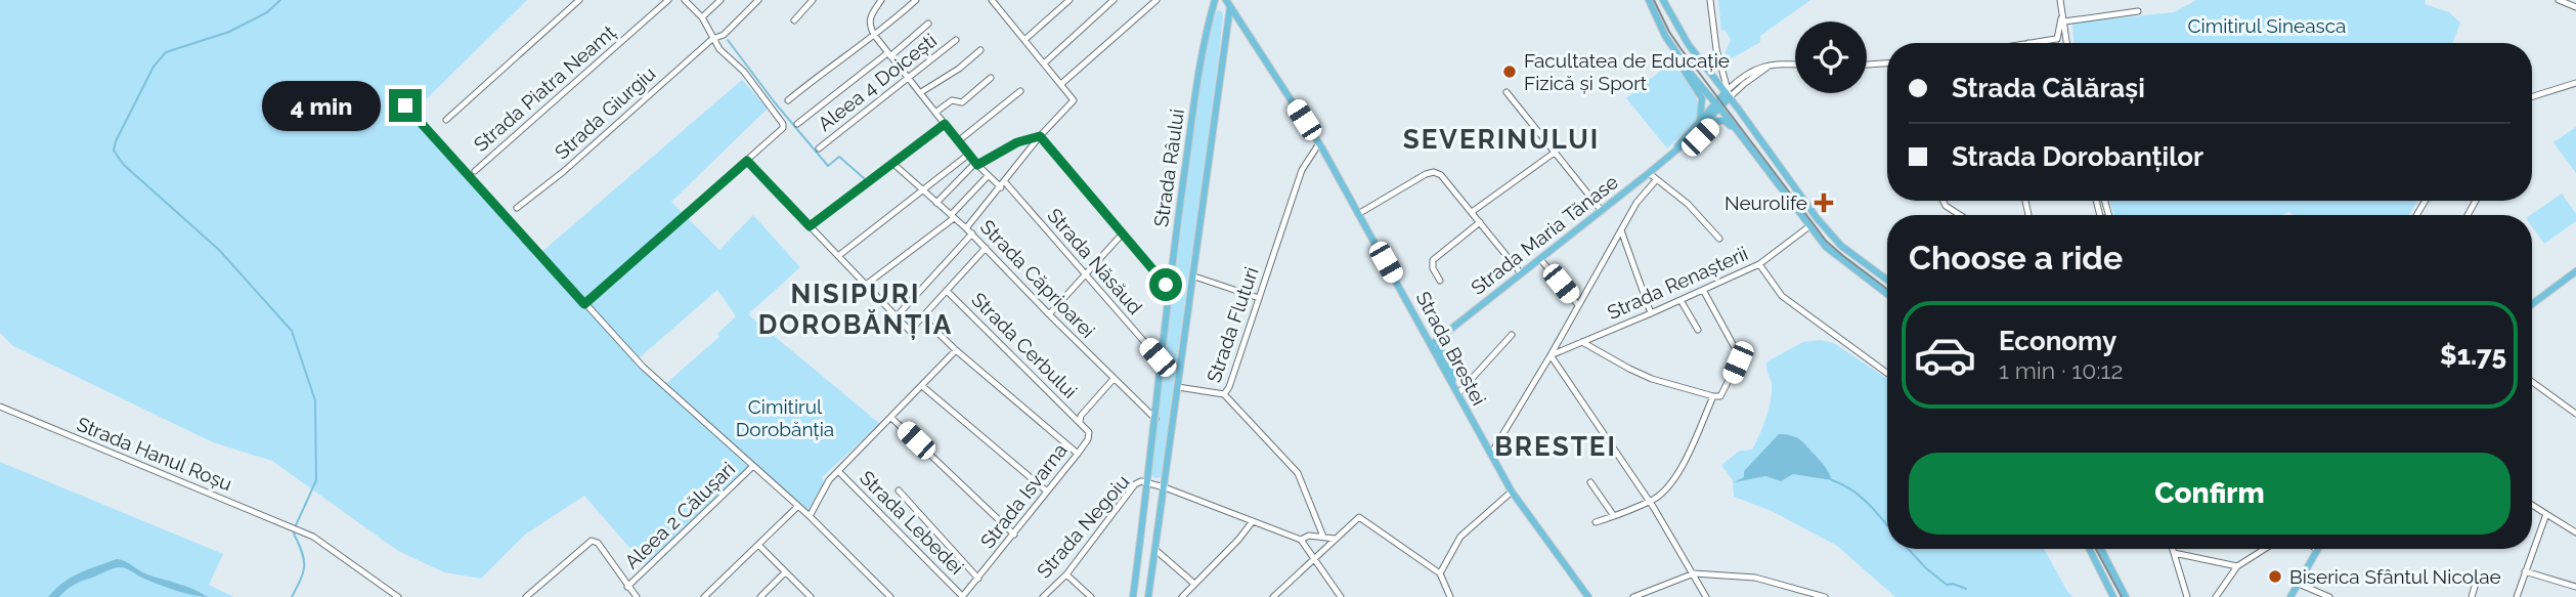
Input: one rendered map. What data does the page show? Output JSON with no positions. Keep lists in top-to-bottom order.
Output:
{
  "streets": {
    "main road": ["Strada Râului", "Strada Maria Tănase", "Strada Brestei"],
    "street": [
      "Aleea 4 Doicești",
      "Strada Piatra Neamț",
      "Strada Giurgiu",
      "Strada Năsăud",
      "Strada Căprioarei",
      "Strada Renașterii",
      "Strada Fluturi",
      "Strada Cerbului",
      "Strada Hanul Roșu",
      "Strada Isvarna",
      "Aleea 2 Călușari",
      "Strada Lebedei",
      "Strada Negoiu"
    ]
  },
  "crossings": [
    ["Aleea 4 Doicești", "Strada Năsăud"],
    ["Strada Râului", "Strada Năsăud"],
    ["Strada Râului", "Strada Căprioarei"],
    ["Strada Râului", "Strada Brestei"],
    ["Strada Râului", "Strada Negoiu"],
    ["Strada Maria Tănase", "Strada Brestei"],
    ["Strada Căprioarei", "Strada Isvarna"],
    ["Strada Fluturi", "Strada Brestei"],
    ["Strada Cerbului", "Strada Isvarna"],
    ["Strada Isvarna", "Strada Lebedei"]
  ],
  "districts": ["SEVERINULUI", "NISIPURI DOROBĂNȚIA", "BRESTEI"],
  "parks": ["Cimitirul Sineasca", "Cimitirul Dorobănția"],
  "places": {
    "other": ["Facultatea de Educație Fizică și Sport", "Biserica Sfântul Nicolae"],
    "health": ["Neurolife"]
  },
  "page": {
    "banner": ["Strada Călărași", "Strada Dorobanților"],
    "bubble": "4 min",
    "heading": "Choose a ride",
    "list": [
      {
        "name": "Economy",
        "note": "1 min · 10:12",
        "value": "$1.75"
      }
    ],
    "buttons": "Confirm"
  }
}
